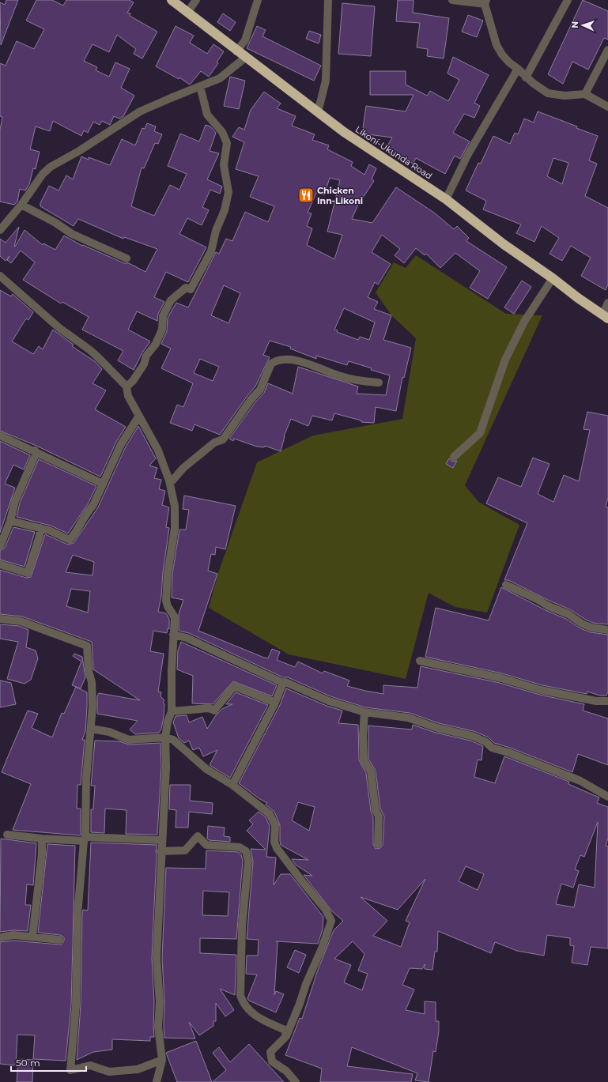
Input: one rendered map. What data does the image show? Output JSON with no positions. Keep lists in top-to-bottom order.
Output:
{
  "streets": {
    "highway": ["Likoni-Ukunda Road"]
  },
  "places": {
    "restaurant": ["Chicken Inn-Likoni"]
  },
  "scale_bar": "50 m",
  "north": "left"
}
